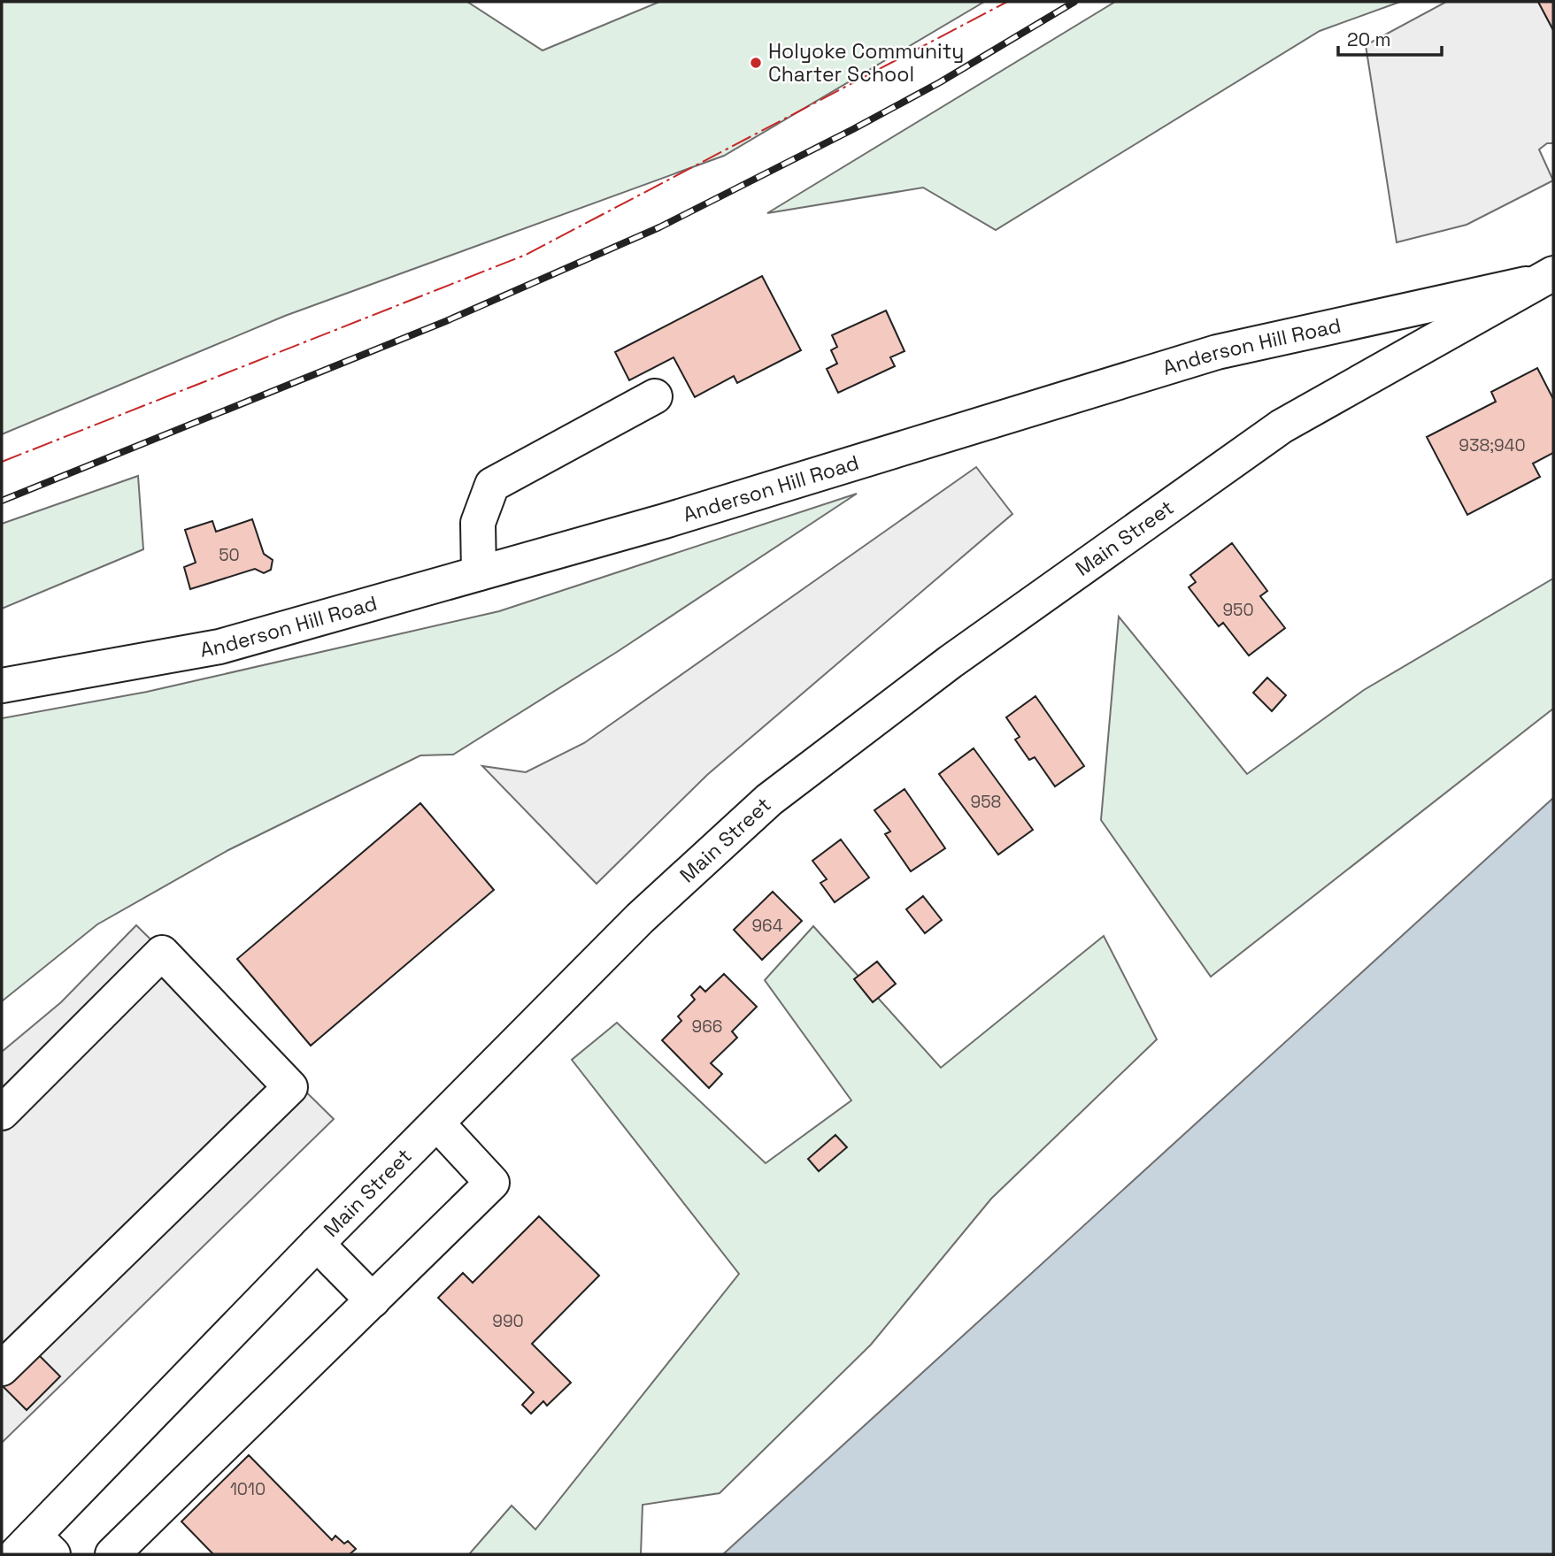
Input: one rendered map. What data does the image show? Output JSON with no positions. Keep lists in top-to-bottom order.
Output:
{
  "streets": {
    "main road": ["Anderson Hill Road", "Main Street"]
  },
  "crossings": [
    ["Anderson Hill Road", "Main Street"]
  ],
  "places": ["Holyoke Community Charter School"],
  "house_numbers": [
    "938;940",
    "50",
    "950",
    "958",
    "964",
    "966",
    "990",
    "1010"
  ],
  "scale_bar": "20 m"
}
